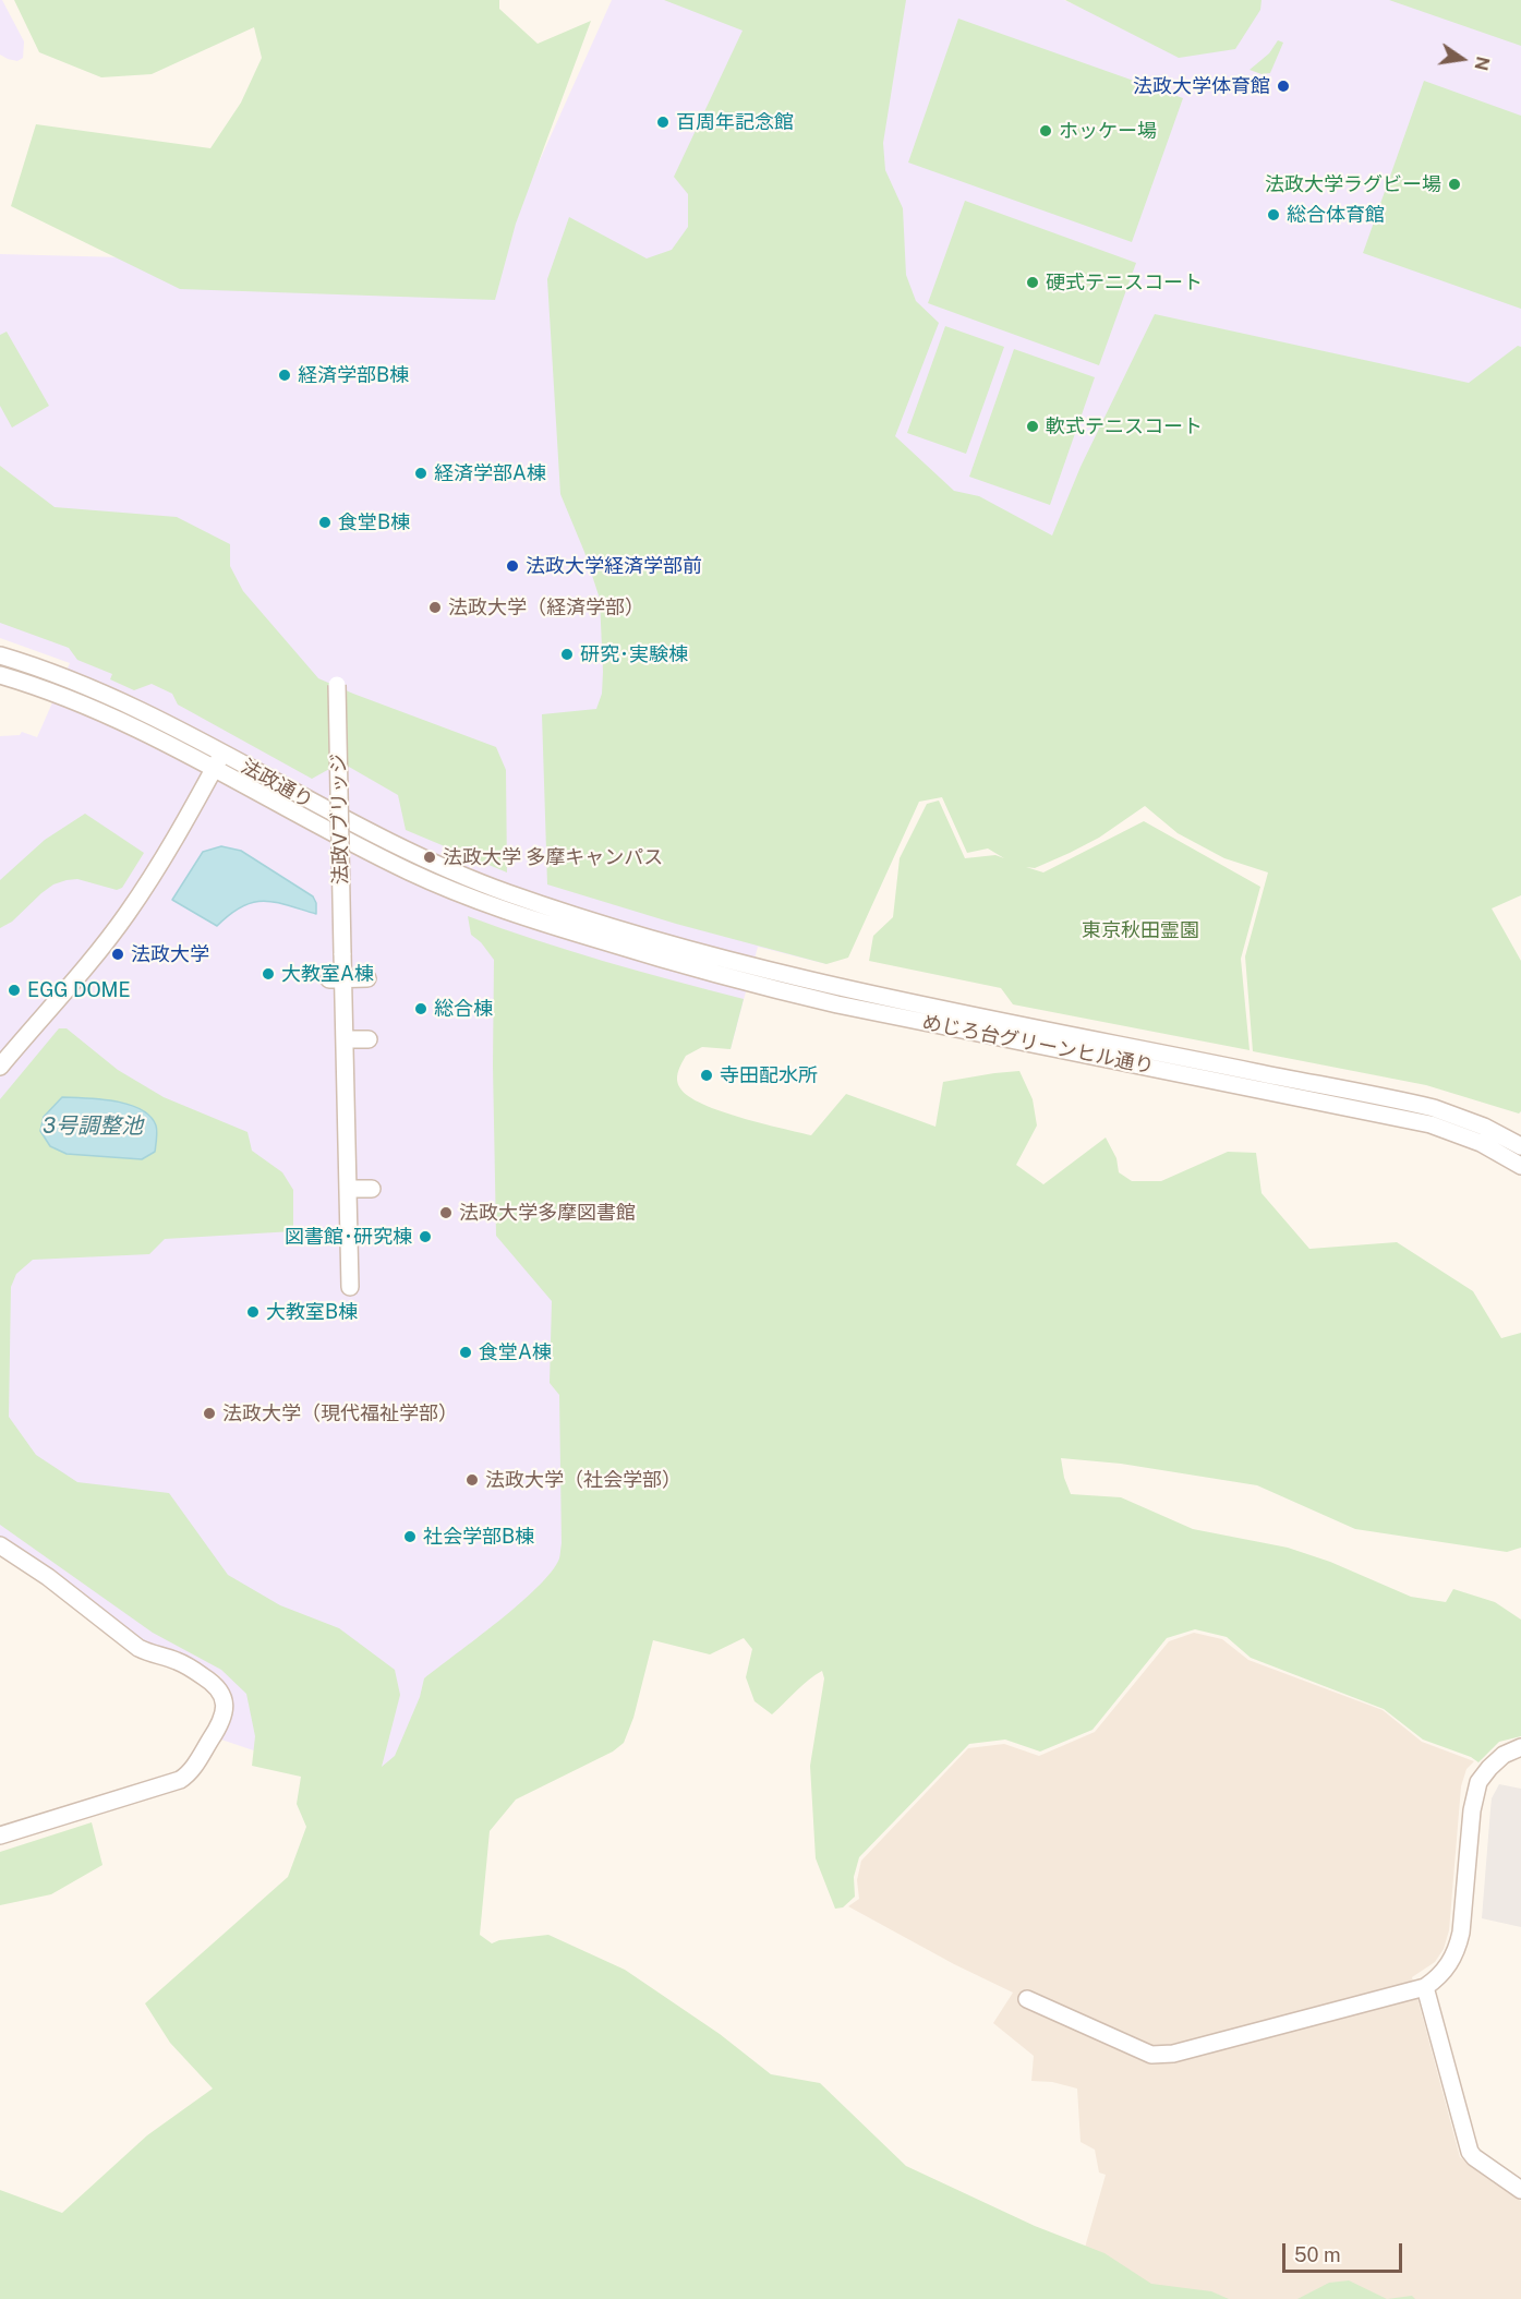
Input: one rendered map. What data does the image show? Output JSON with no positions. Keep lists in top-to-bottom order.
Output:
{
  "streets": {
    "street": ["法政通り", "法政Vブリッジ", "めじろ台グリーンヒル通り"]
  },
  "crossings": [
    ["法政通り", "めじろ台グリーンヒル通り"]
  ],
  "water": ["3号調整池"],
  "parks": ["東京秋田霊園"],
  "places": [
    "法政大学体育館",
    "百周年記念館",
    "ホッケー場",
    "法政大学ラグビー場",
    "総合体育館",
    "硬式テニスコート",
    "経済学部B棟",
    "軟式テニスコート",
    "経済学部A棟",
    "食堂B棟",
    "法政大学経済学部前",
    "法政大学（経済学部）",
    "研究･実験棟",
    "法政大学 多摩キャンパス",
    "法政大学",
    "大教室A棟",
    "EGG DOME",
    "総合棟",
    "寺田配水所",
    "法政大学多摩図書館",
    "図書館･研究棟",
    "大教室B棟",
    "食堂A棟",
    "法政大学（現代福祉学部）",
    "法政大学（社会学部）",
    "社会学部B棟"
  ],
  "scale_bar": "50 m",
  "north": "right"
}
